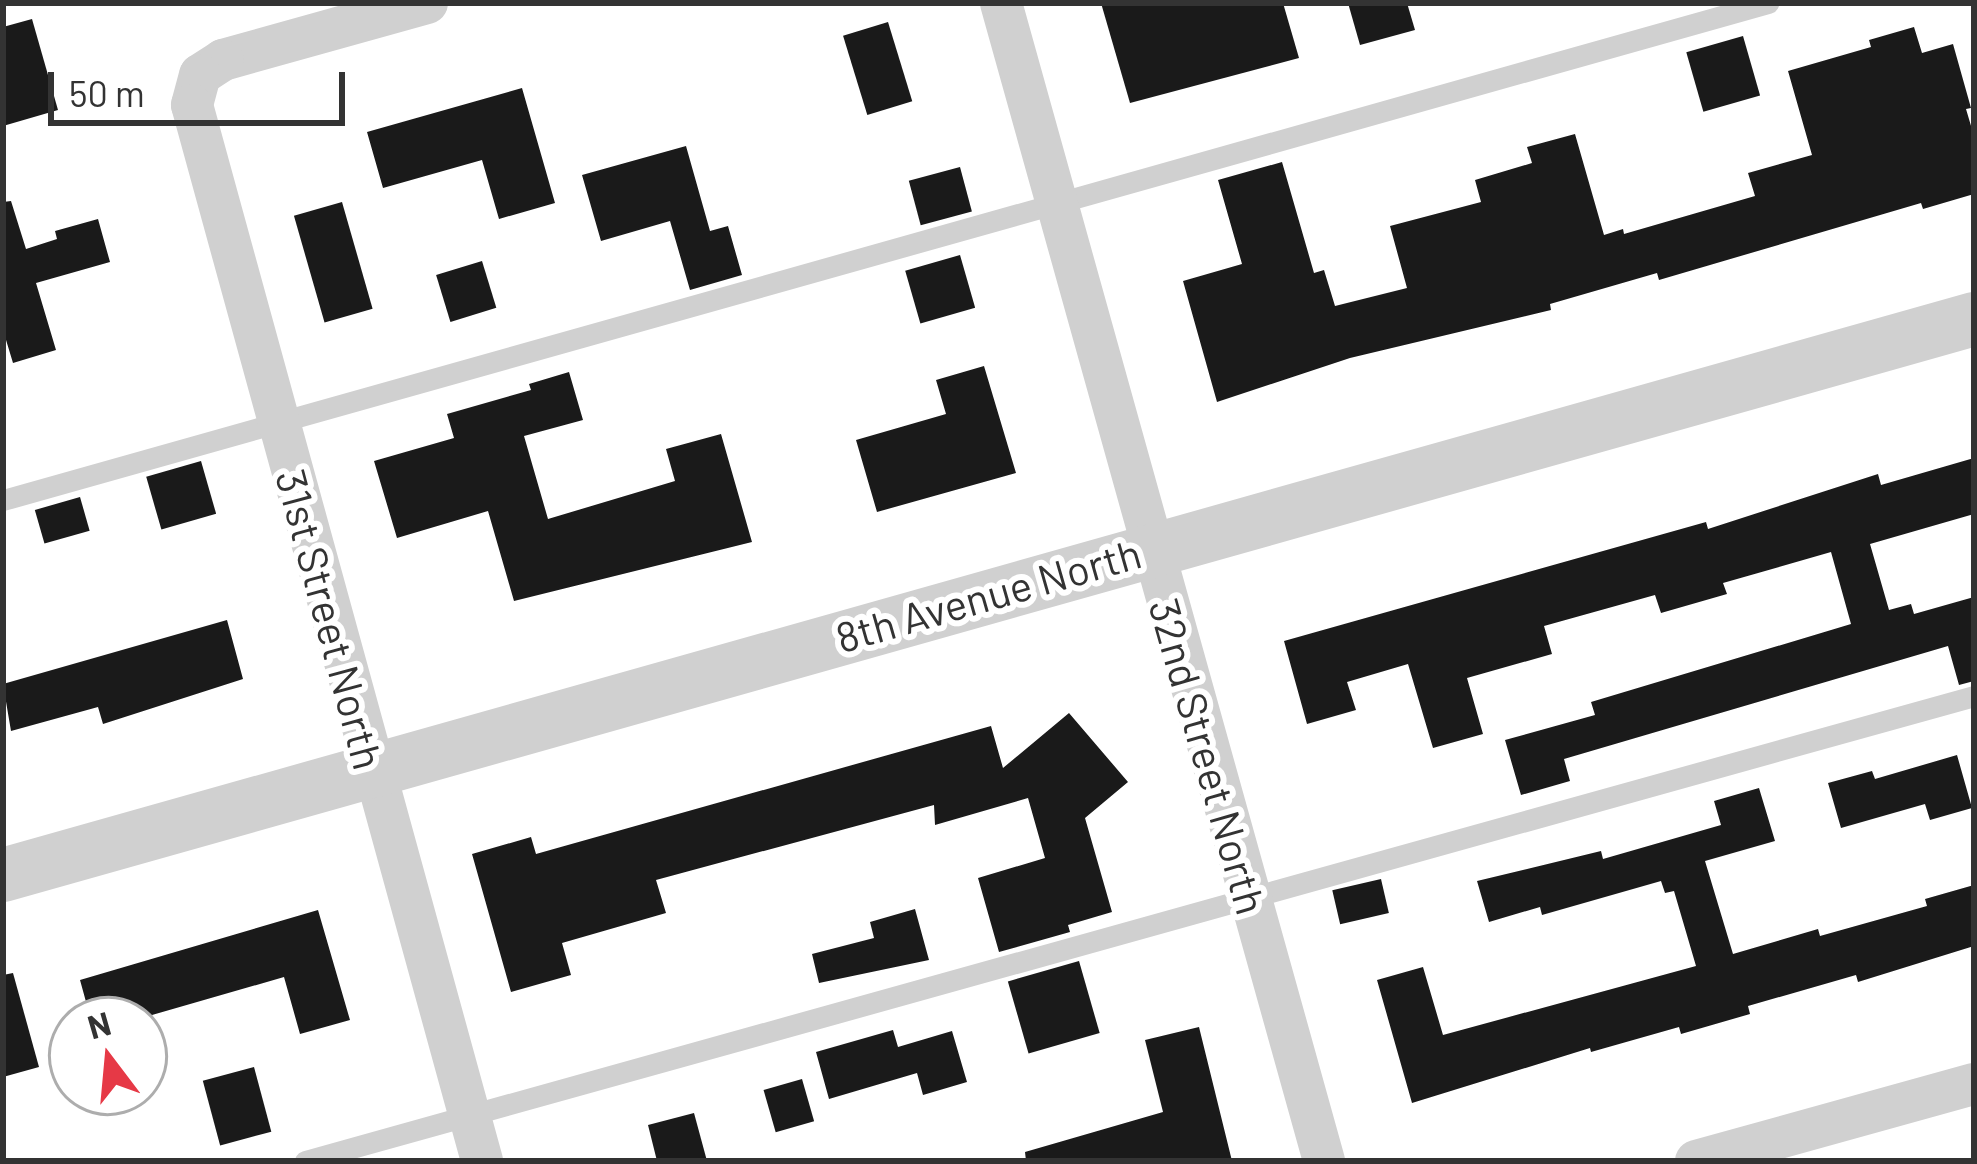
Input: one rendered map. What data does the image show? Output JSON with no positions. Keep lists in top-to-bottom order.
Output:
{
  "streets": {
    "street": ["8th Avenue North", "31st Street North", "32nd Street North"]
  },
  "crossings": [
    ["8th Avenue North", "31st Street North"],
    ["8th Avenue North", "32nd Street North"]
  ],
  "scale_bar": "50 m",
  "north": "top"
}
